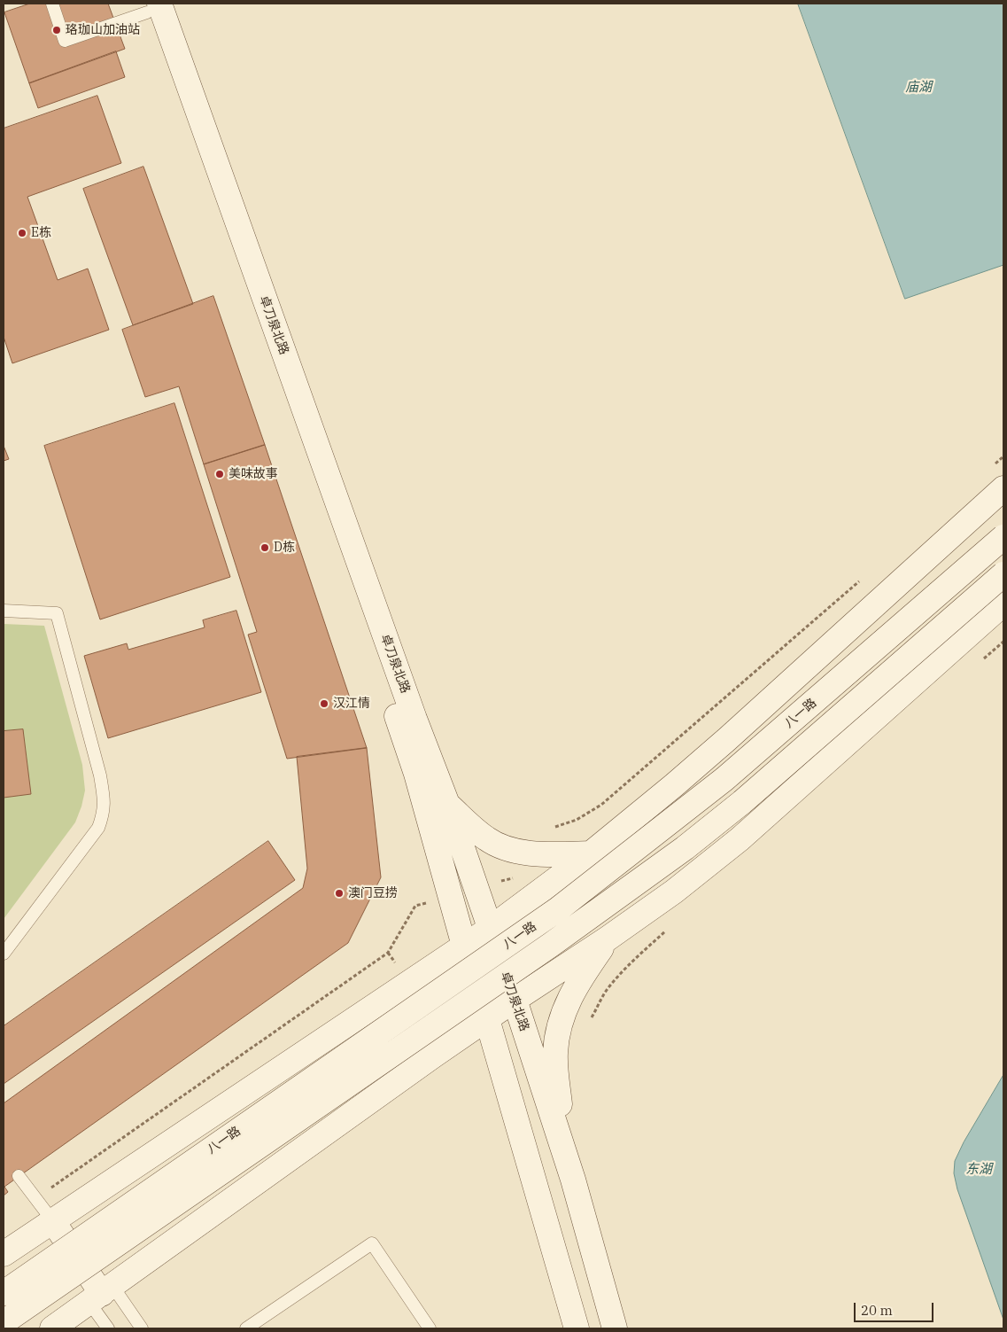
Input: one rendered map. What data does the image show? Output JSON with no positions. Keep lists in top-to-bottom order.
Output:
{
  "streets": {
    "main road": ["卓刀泉北路", "八一路"]
  },
  "water": ["庙湖", "东湖"],
  "places": [
    "珞珈山加油站",
    "E栋",
    "美味故事",
    "D栋",
    "汉江情",
    "澳门豆捞"
  ],
  "scale_bar": "20 m"
}
